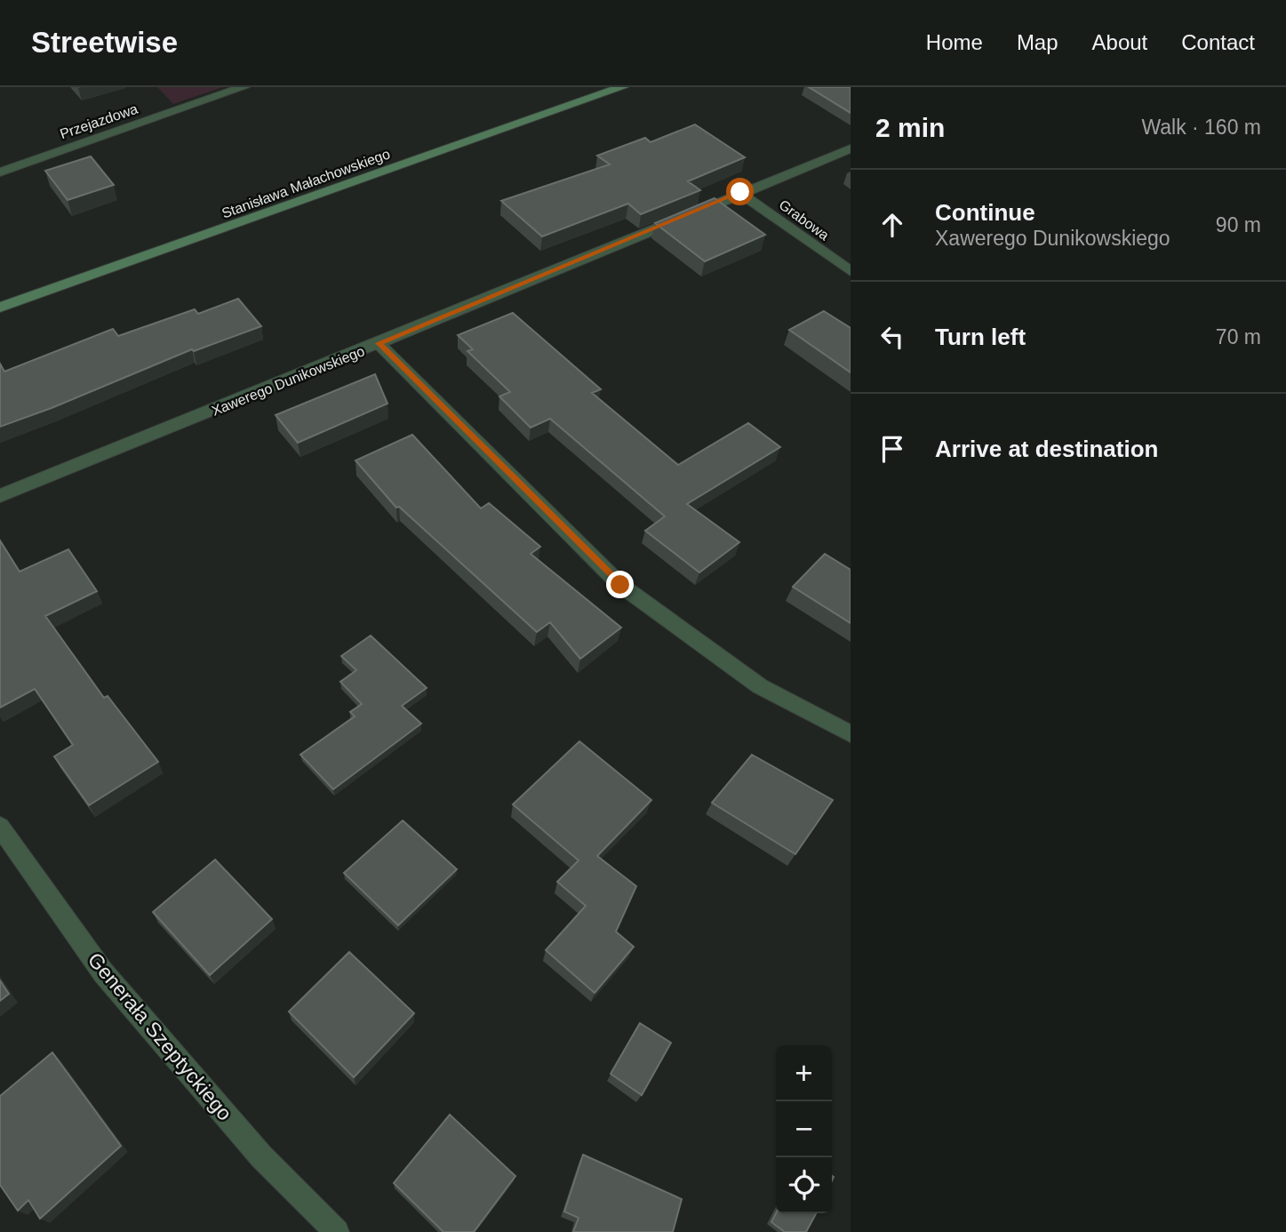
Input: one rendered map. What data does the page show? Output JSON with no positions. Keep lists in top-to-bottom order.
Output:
{
  "streets": {
    "street": [
      "Przejazdowa",
      "Stanisława Małachowskiego",
      "Grabowa",
      "Xawerego Dunikowskiego",
      "Generała Szeptyckiego"
    ]
  },
  "crossings": [
    ["Grabowa", "Xawerego Dunikowskiego"]
  ],
  "page": {
    "header": "Streetwise",
    "nav": [
      "Home",
      "Map",
      "About",
      "Contact"
    ],
    "heading": ["2 min", "Walk · 160 m"],
    "list": [
      ["Continue", "Xawerego Dunikowskiego", "90 m"],
      ["Turn left", "70 m"],
      "Arrive at destination"
    ],
    "map_buttons": ["+", "−"]
  }
}
